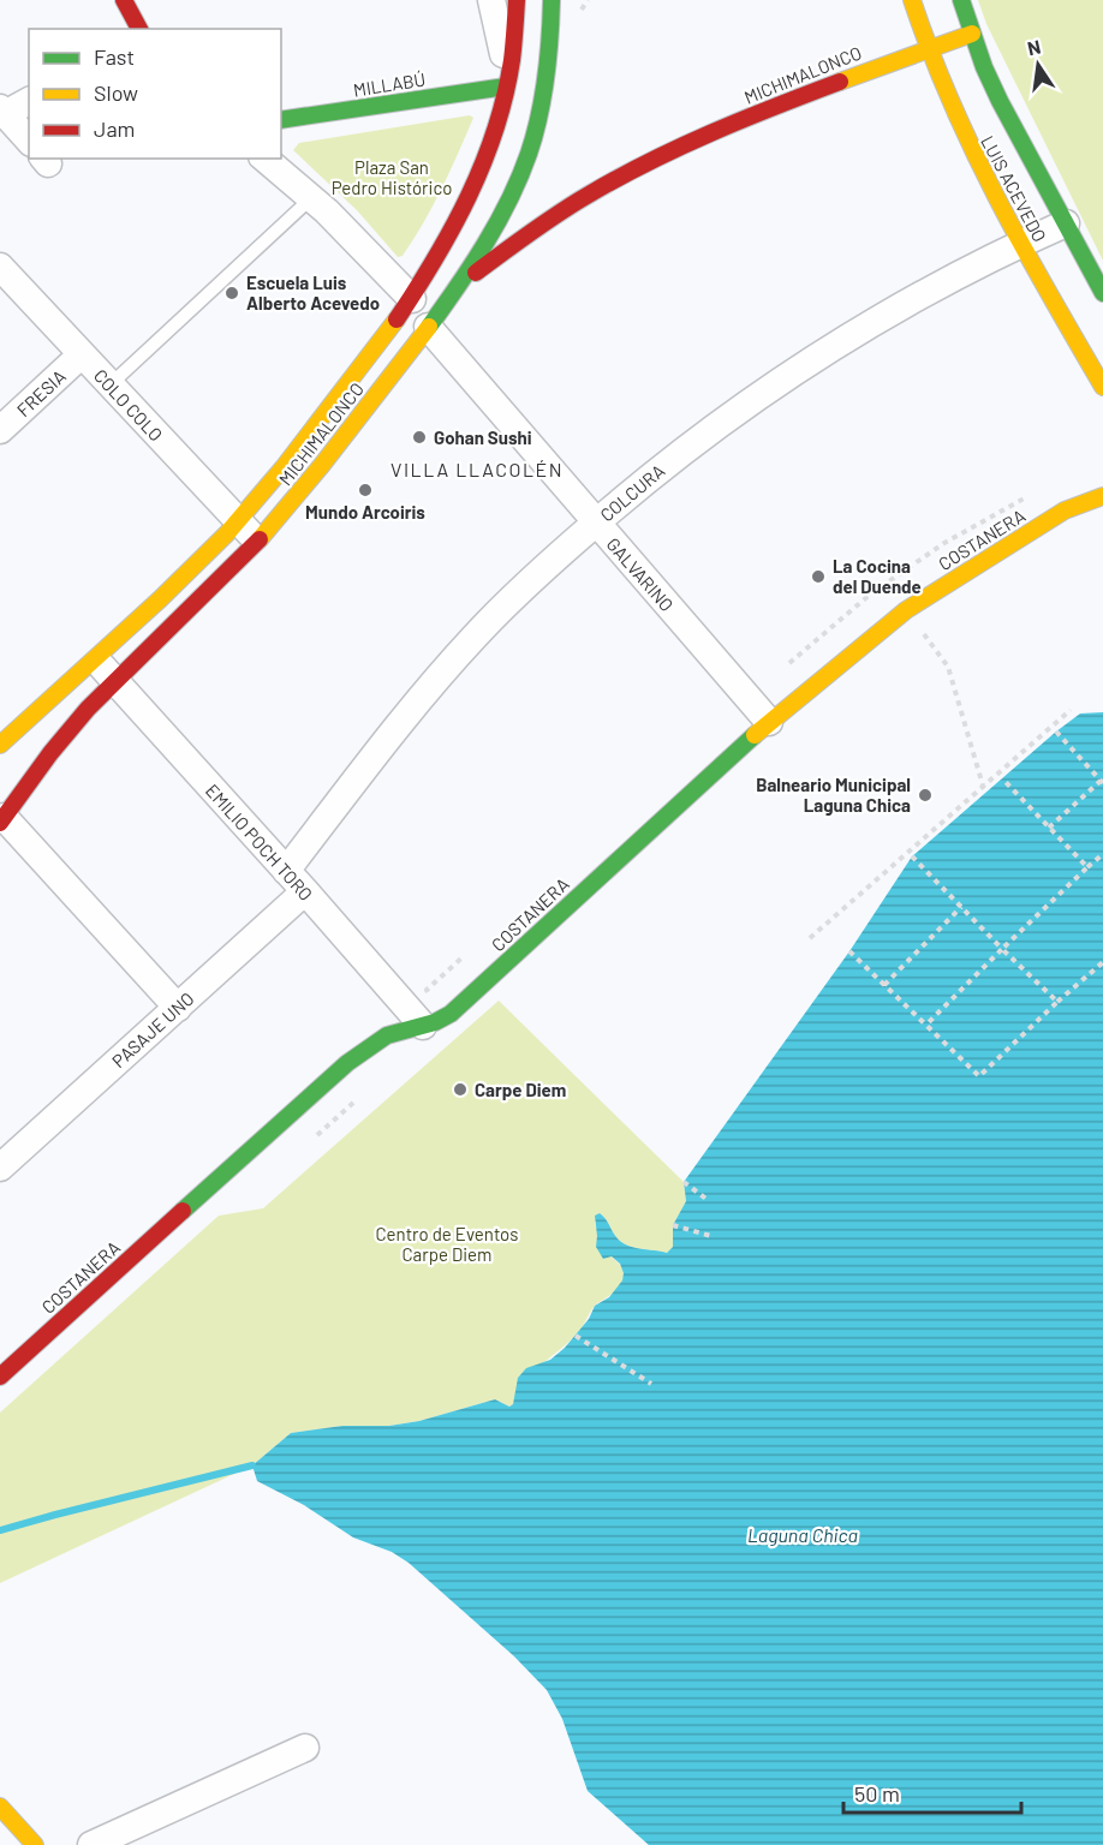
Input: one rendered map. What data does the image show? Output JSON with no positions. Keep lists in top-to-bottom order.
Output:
{
  "streets": {
    "street": [
      "MICHIMALONCO",
      "MILLABÚ",
      "LUIS ACEVEDO",
      "FRESIA",
      "COLO COLO",
      "COLCURA",
      "COSTANERA",
      "GALVARINO",
      "EMILIO POCH TORO",
      "PASAJE UNO"
    ]
  },
  "crossings": [
    ["MICHIMALONCO", "MILLABÚ"],
    ["MICHIMALONCO", "LUIS ACEVEDO"],
    ["MICHIMALONCO", "COLO COLO"],
    ["MICHIMALONCO", "GALVARINO"],
    ["MICHIMALONCO", "EMILIO POCH TORO"],
    ["LUIS ACEVEDO", "COLCURA"],
    ["FRESIA", "COLO COLO"],
    ["COLCURA", "GALVARINO"],
    ["COLCURA", "EMILIO POCH TORO"],
    ["COSTANERA", "GALVARINO"],
    ["COSTANERA", "EMILIO POCH TORO"],
    ["EMILIO POCH TORO", "PASAJE UNO"]
  ],
  "districts": ["VILLA LLACOLÉN"],
  "water": ["Laguna Chica"],
  "parks": ["Plaza San Pedro Histórico", "Centro de Eventos Carpe Diem"],
  "places": [
    "Escuela Luis Alberto Acevedo",
    "Gohan Sushi",
    "Mundo Arcoiris",
    "La Cocina del Duende",
    "Balneario Municipal Laguna Chica",
    "Carpe Diem"
  ],
  "legend": ["Fast", "Slow", "Jam"],
  "scale_bar": "50 m",
  "north": "top"
}
